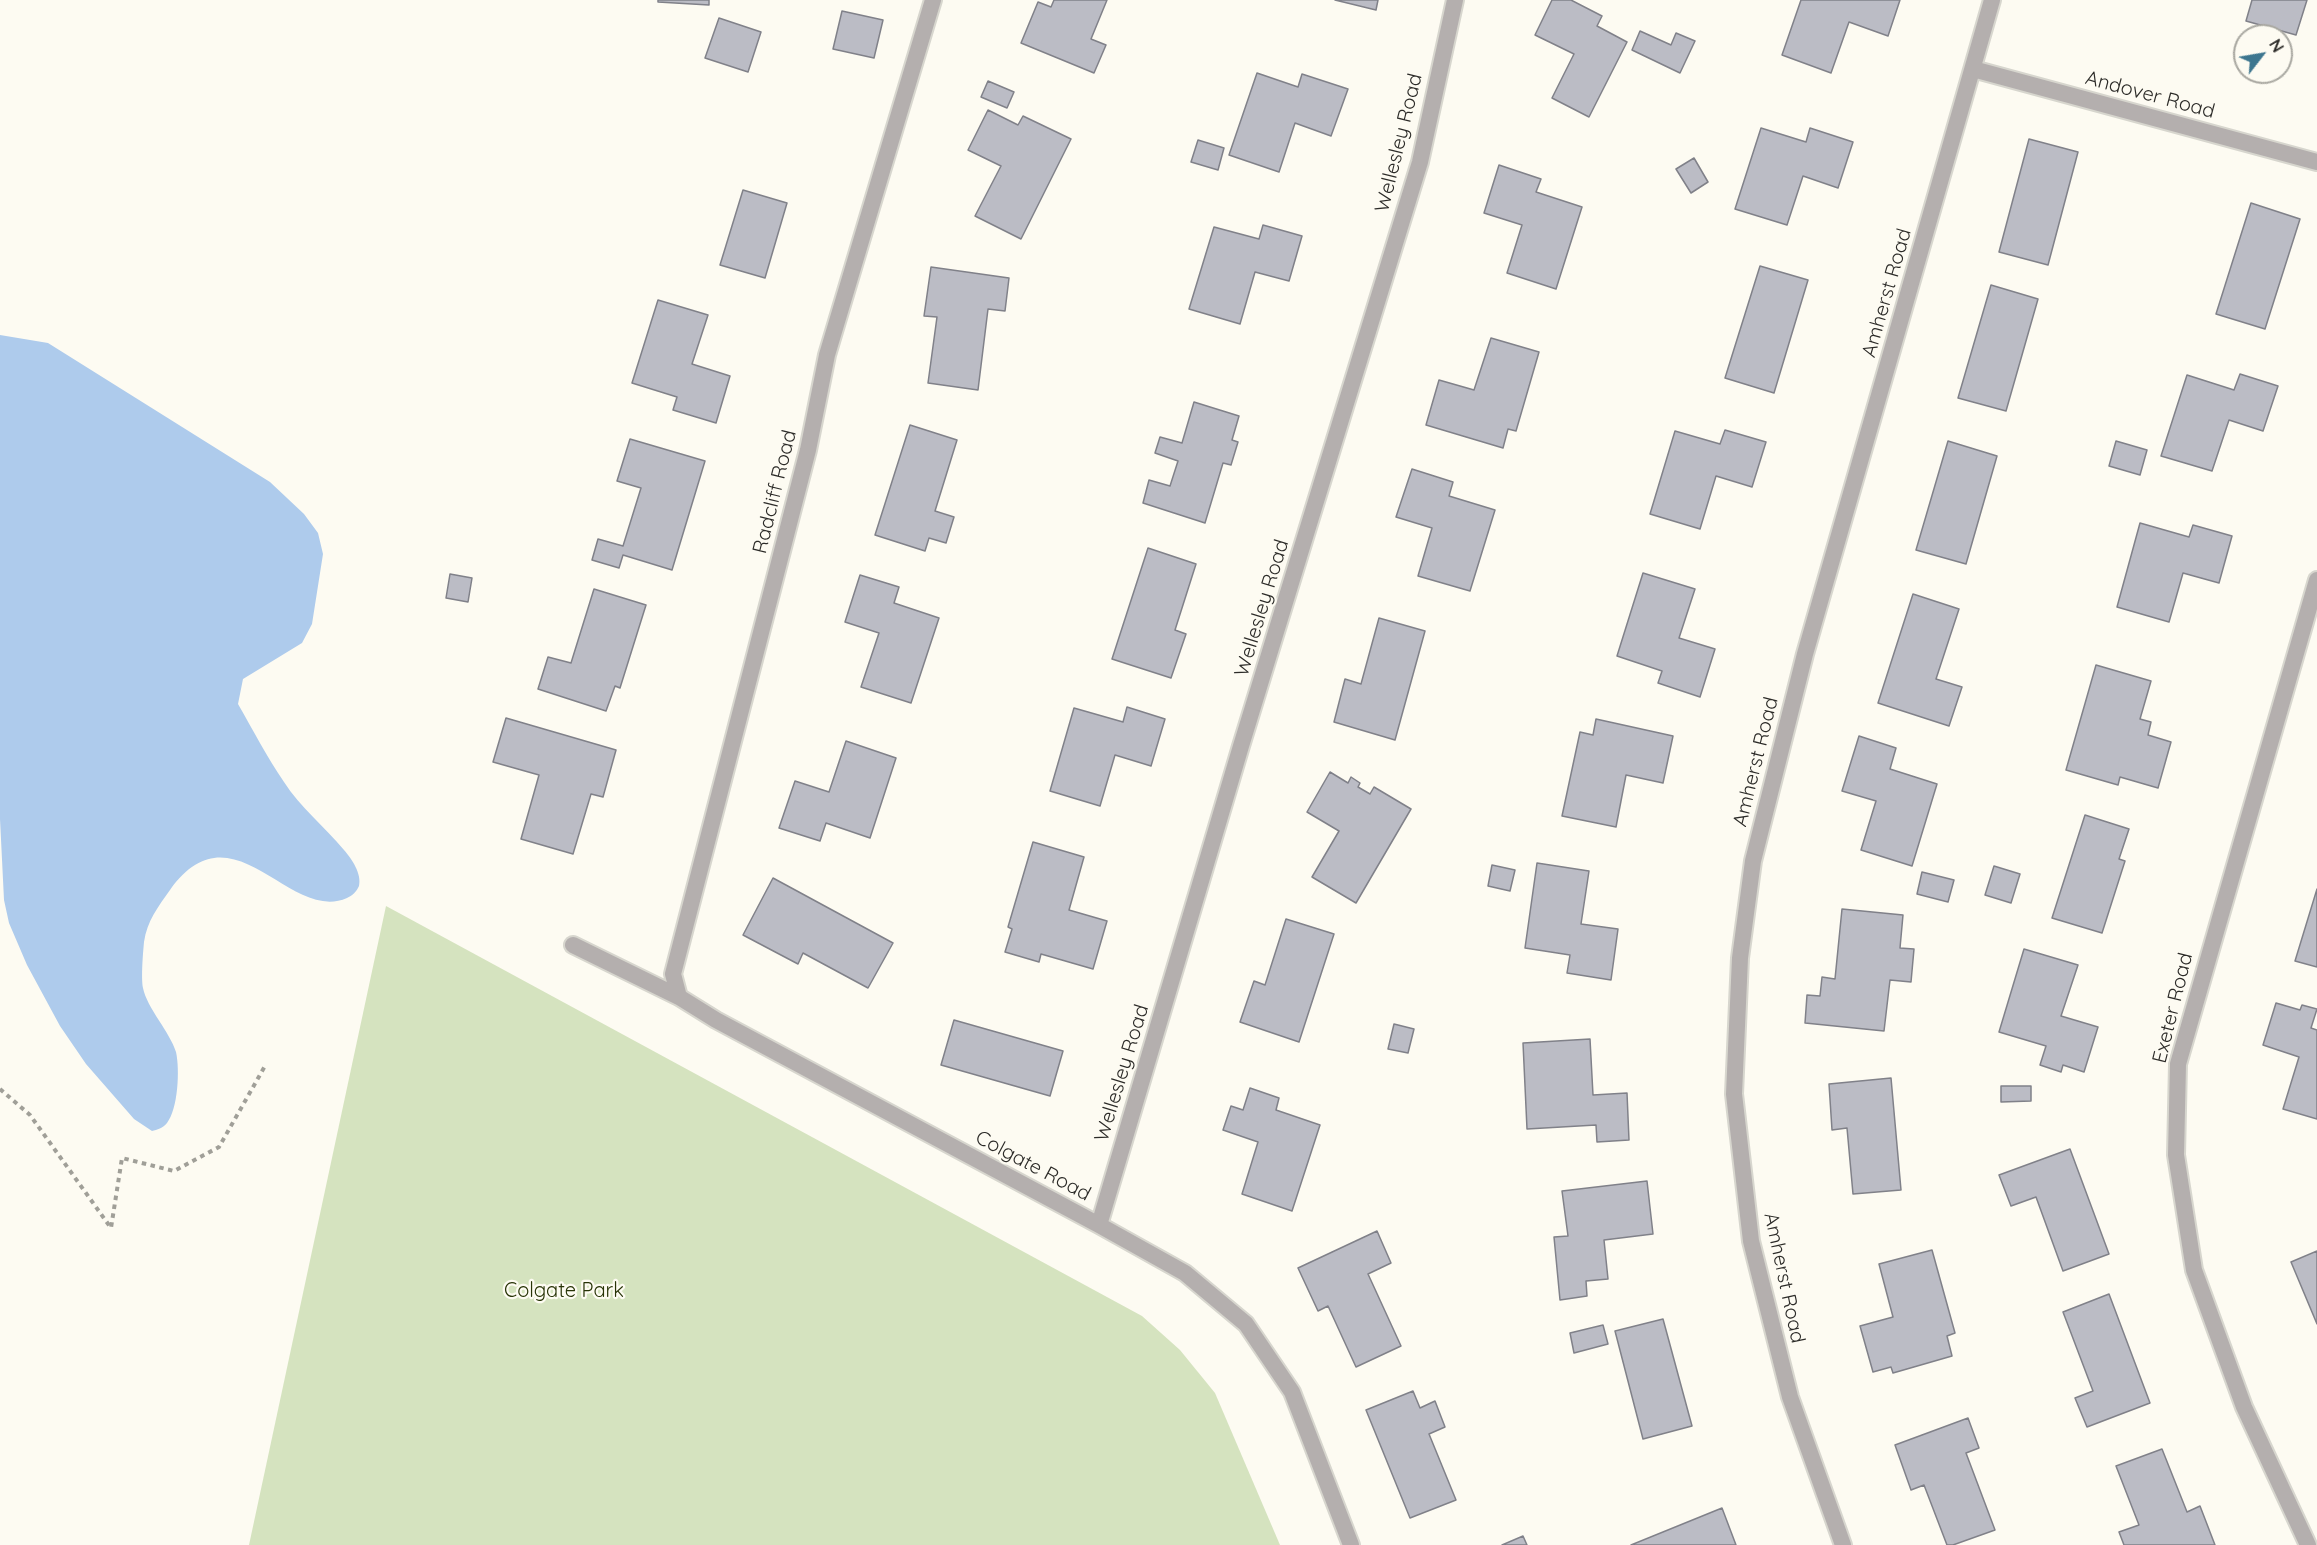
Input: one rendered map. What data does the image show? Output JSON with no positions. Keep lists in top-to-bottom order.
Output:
{
  "streets": {
    "street": [
      "Andover Road",
      "Wellesley Road",
      "Amherst Road",
      "Radcliff Road",
      "Exeter Road",
      "Colgate Road"
    ]
  },
  "crossings": [
    ["Andover Road", "Amherst Road"],
    ["Wellesley Road", "Colgate Road"],
    ["Radcliff Road", "Colgate Road"]
  ],
  "parks": ["Colgate Park"],
  "north": "top right"
}
